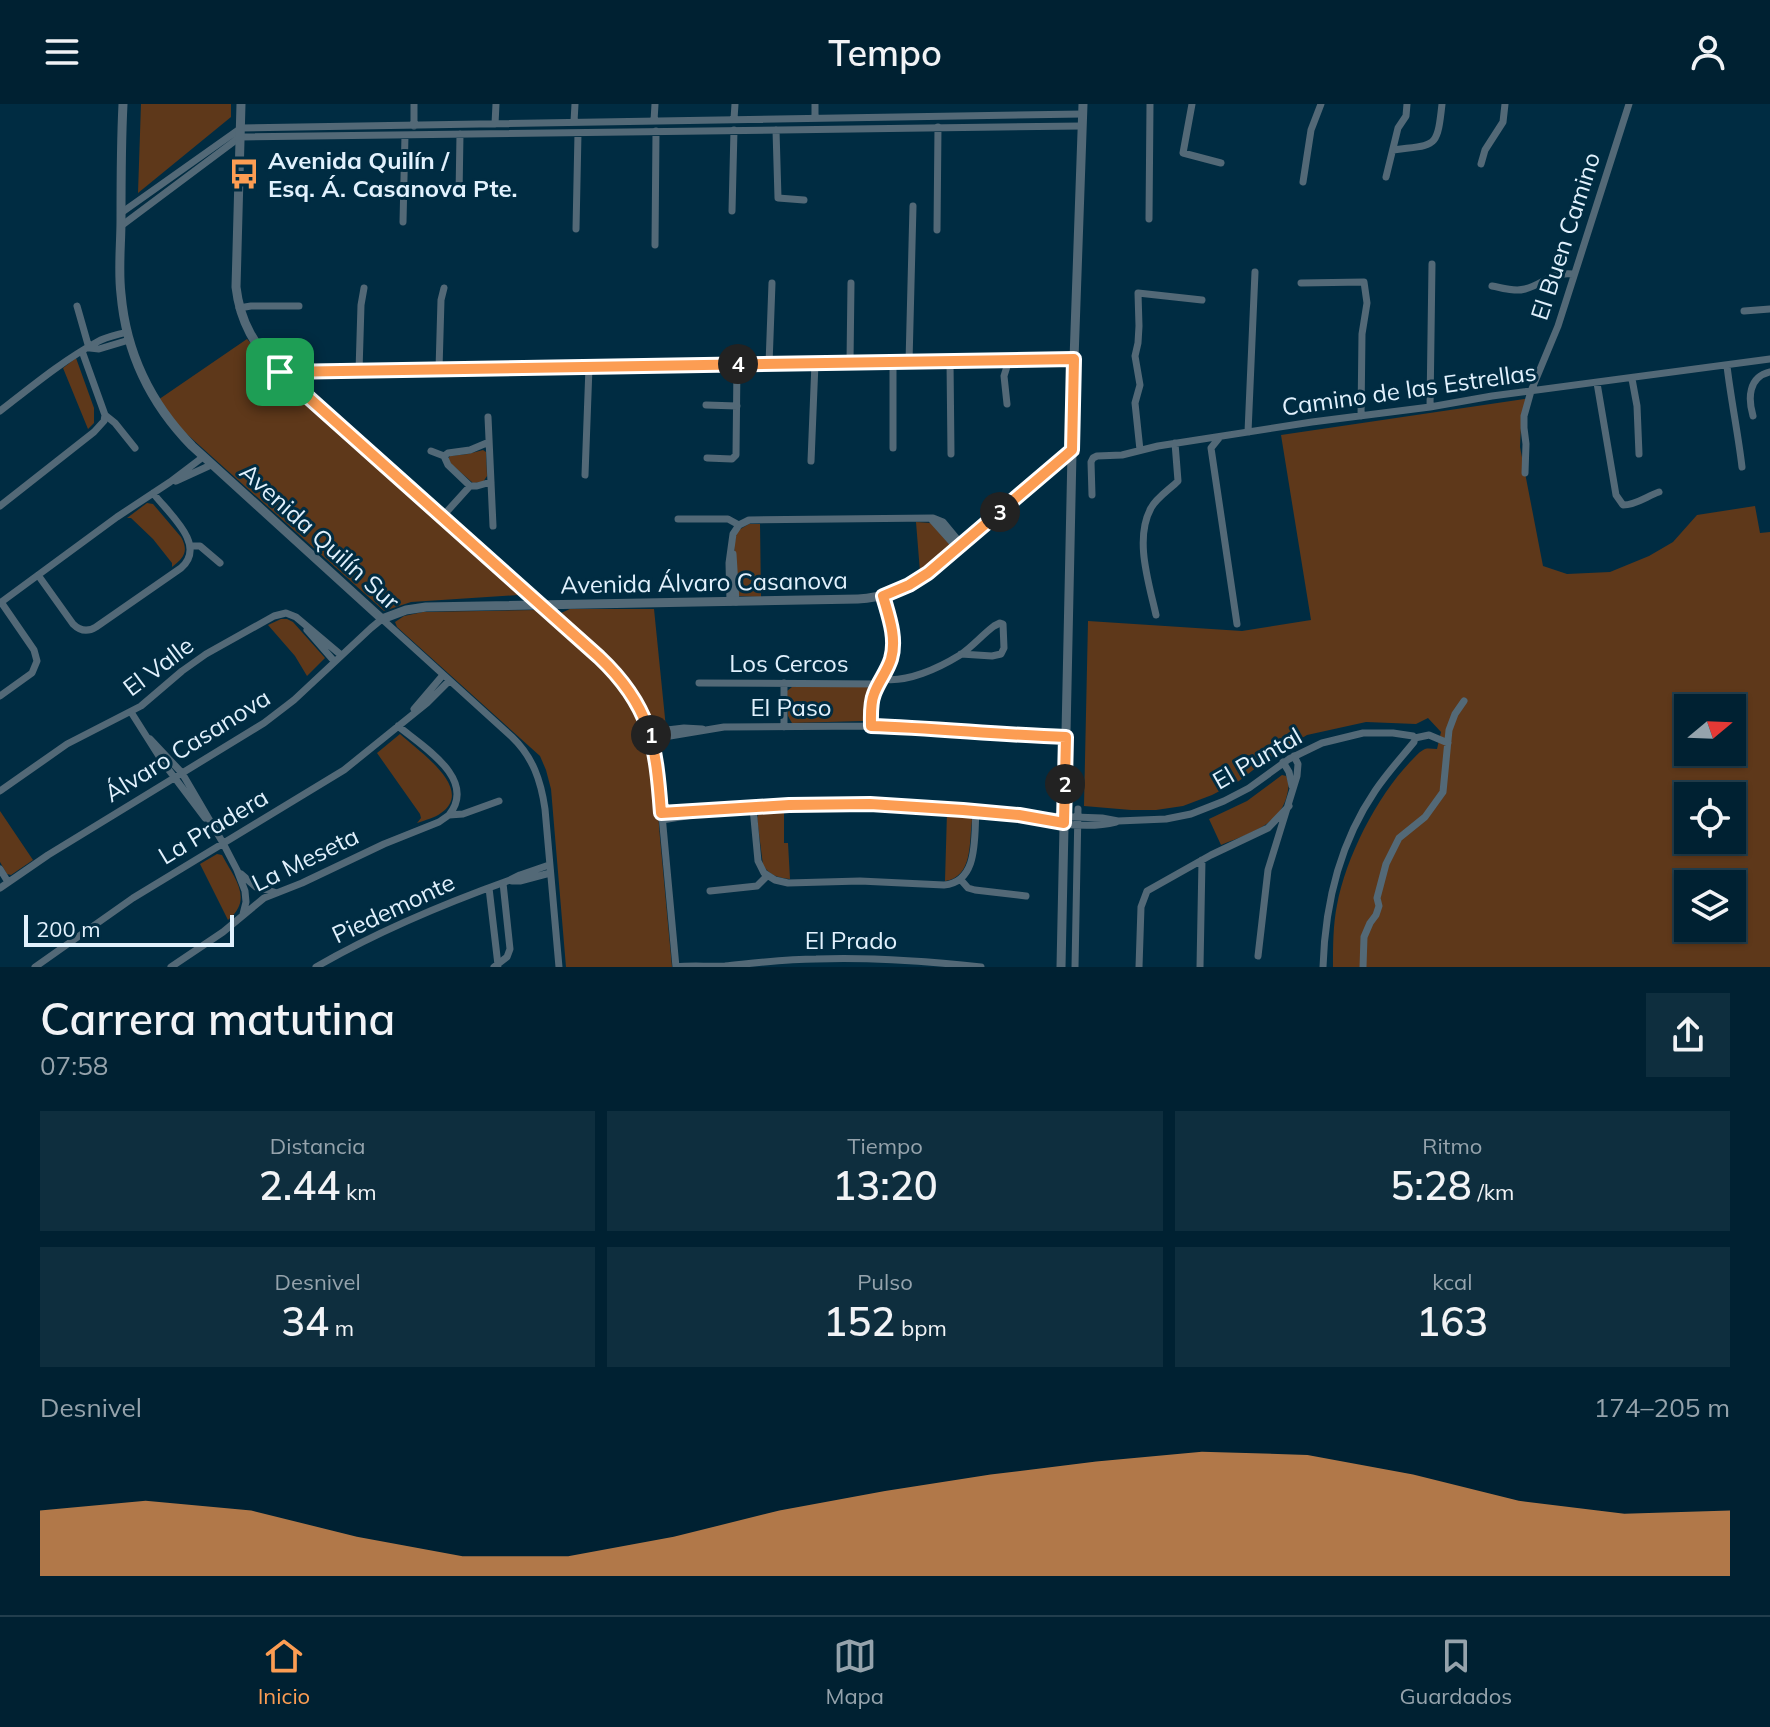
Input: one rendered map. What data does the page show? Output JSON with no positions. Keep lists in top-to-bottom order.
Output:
{
  "streets": {
    "street": [
      "El Buen Camino",
      "Camino de las Estrellas",
      "Avenida Quilín Sur",
      "Avenida Álvaro Casanova",
      "Los Cercos",
      "El Valle",
      "El Paso",
      "Álvaro Casanova",
      "El Puntal",
      "La Pradera",
      "La Meseta",
      "Piedemonte",
      "El Prado"
    ]
  },
  "crossings": [
    ["El Buen Camino", "Camino de las Estrellas"],
    ["Avenida Quilín Sur", "Avenida Álvaro Casanova"],
    ["Avenida Quilín Sur", "Álvaro Casanova"],
    ["Avenida Quilín Sur", "La Pradera"],
    ["Avenida Quilín Sur", "Piedemonte"],
    ["Avenida Álvaro Casanova", "Álvaro Casanova"]
  ],
  "places": {
    "bus stop": ["Avenida Quilín / Esq. Á. Casanova Pte."]
  },
  "scale_bar": "200 m",
  "north": "right",
  "page": {
    "header": "Tempo",
    "pins": [
      "4",
      "3",
      "1",
      "2"
    ],
    "scale": "200 m",
    "heading": ["Carrera matutina", "07:58"],
    "stats": [
      ["Distancia", "2.44 km"],
      ["Tiempo", "13:20"],
      ["Ritmo", "5:28 /km"],
      ["Desnivel", "34 m"],
      ["Pulso", "152 bpm"],
      ["kcal", "163"]
    ],
    "chart": ["Desnivel", "174–205 m"],
    "tabs": ["Inicio", "Mapa", "Guardados"]
  }
}
